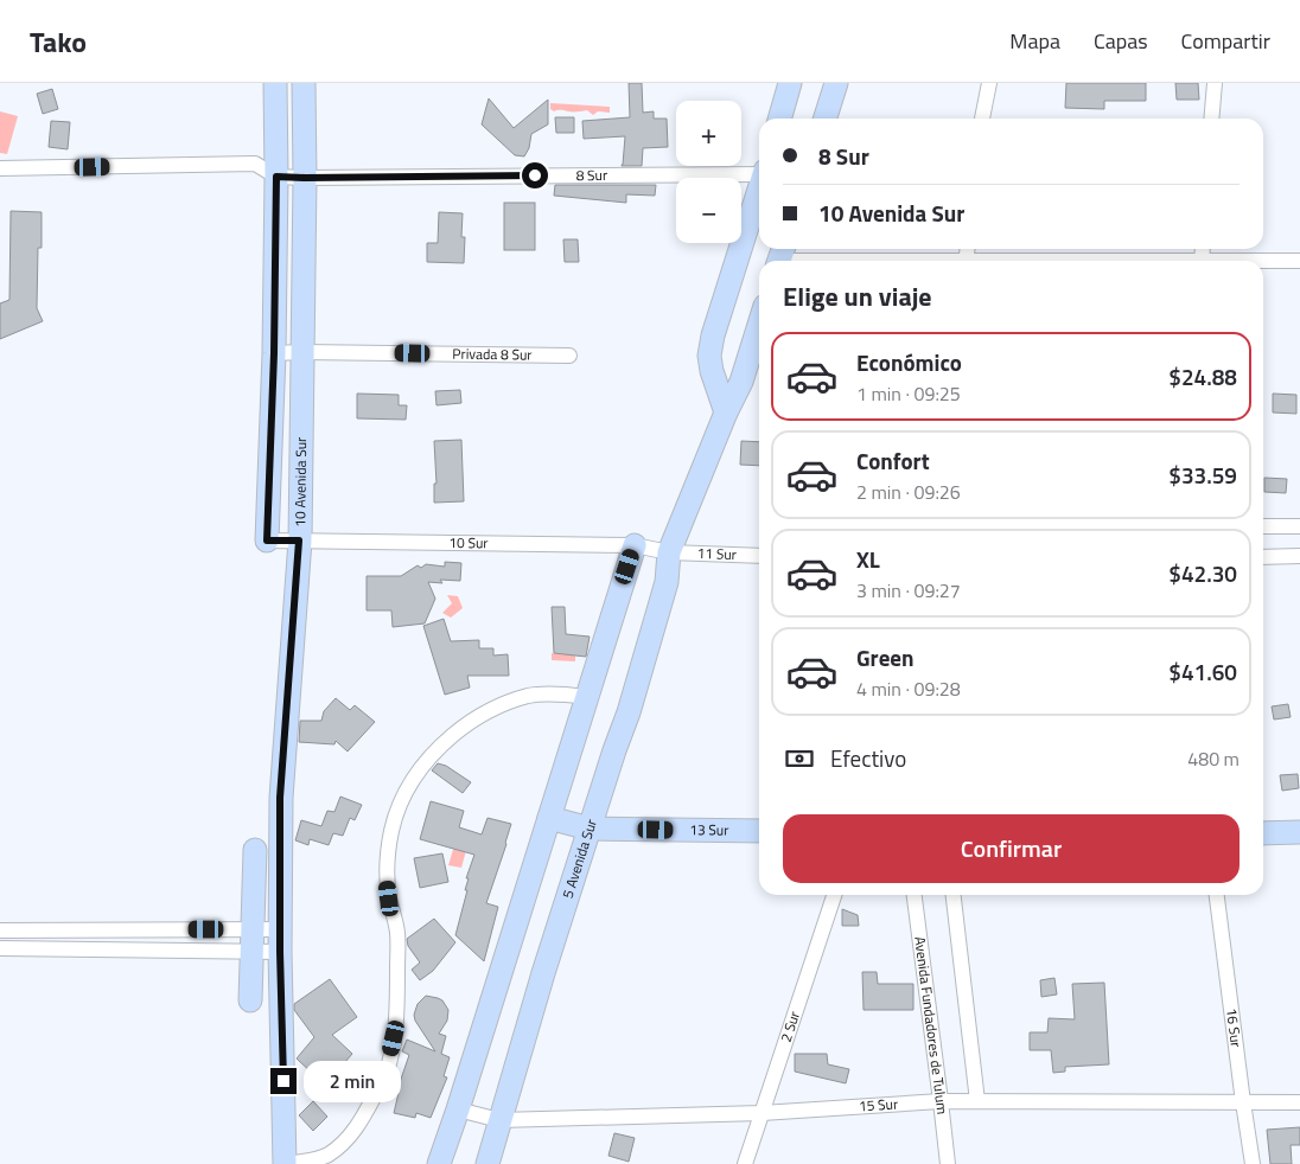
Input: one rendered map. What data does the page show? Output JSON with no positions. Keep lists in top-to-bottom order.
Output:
{
  "streets": {
    "street": [
      "8 Sur",
      "Privada 8 Sur",
      "10 Avenida Sur",
      "10 Sur",
      "11 Sur",
      "13 Sur",
      "5 Avenida Sur",
      "2 Sur",
      "Avenida Fundadores de Tulum",
      "16 Sur",
      "15 Sur"
    ]
  },
  "crossings": [
    ["8 Sur", "10 Avenida Sur"],
    ["Privada 8 Sur", "10 Avenida Sur"],
    ["10 Avenida Sur", "10 Sur"],
    ["10 Sur", "11 Sur"],
    ["10 Sur", "5 Avenida Sur"],
    ["11 Sur", "5 Avenida Sur"],
    ["13 Sur", "5 Avenida Sur"],
    ["5 Avenida Sur", "15 Sur"],
    ["2 Sur", "15 Sur"],
    ["Avenida Fundadores de Tulum", "15 Sur"],
    ["16 Sur", "15 Sur"]
  ],
  "page": {
    "header": "Tako",
    "nav": ["Mapa", "Capas", "Compartir"],
    "map_buttons": ["+", "−"],
    "banner": ["8 Sur", "10 Avenida Sur"],
    "heading": "Elige un viaje",
    "list": [
      {
        "name": "Económico",
        "note": "1 min · 09:25",
        "value": "$24.88"
      },
      {
        "name": "Confort",
        "note": "2 min · 09:26",
        "value": "$33.59"
      },
      {
        "name": "XL",
        "note": "3 min · 09:27",
        "value": "$42.30"
      },
      {
        "name": "Green",
        "note": "4 min · 09:28",
        "value": "$41.60"
      }
    ],
    "pay": ["Efectivo", "480 m"],
    "buttons": "Confirmar",
    "bubble": "2 min"
  }
}
